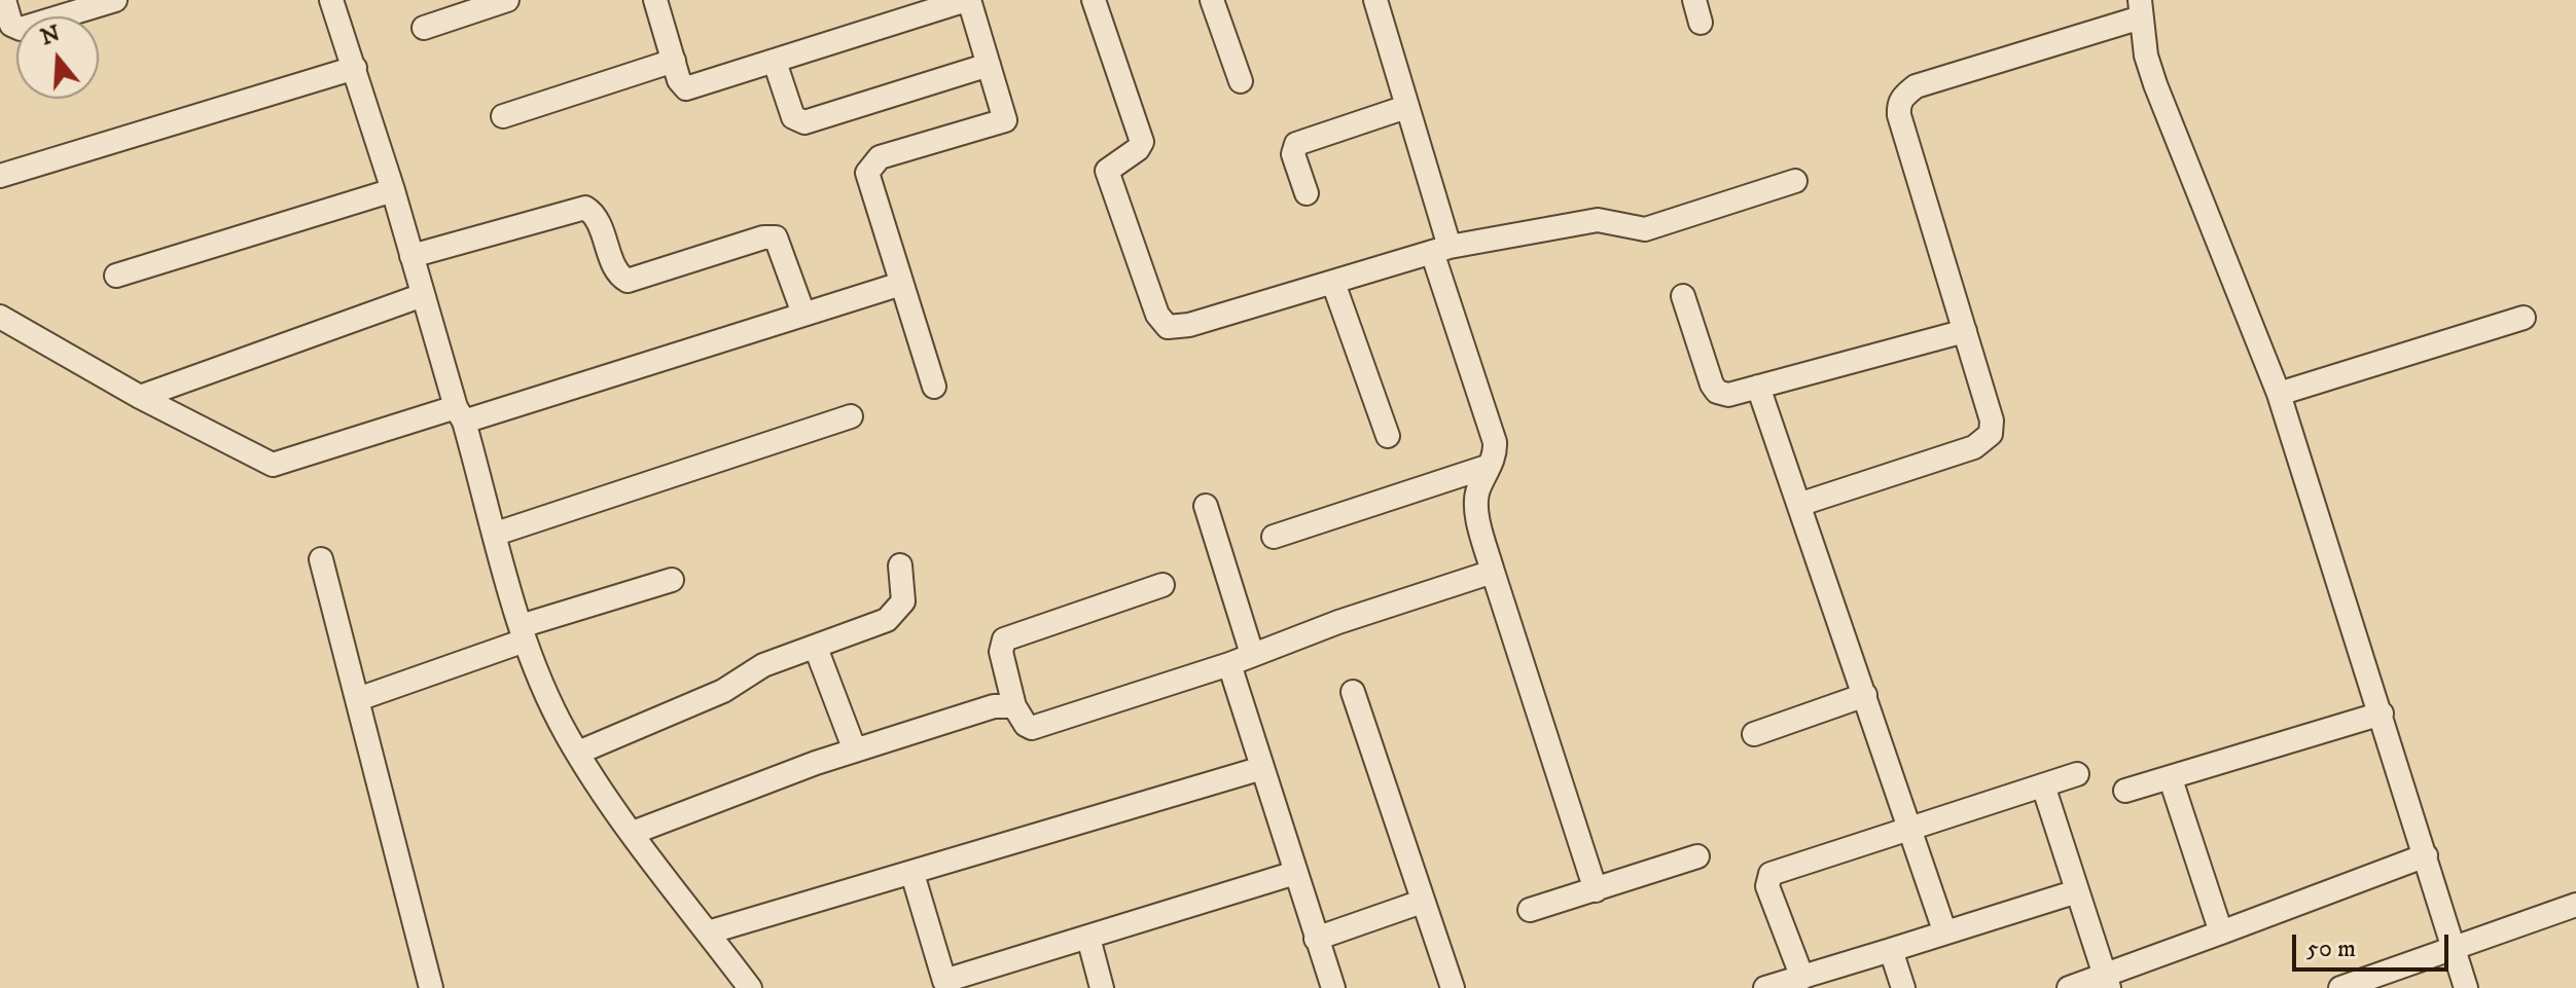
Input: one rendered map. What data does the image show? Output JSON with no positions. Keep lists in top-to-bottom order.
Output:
{
  "scale_bar": "50 m",
  "north": "top"
}
